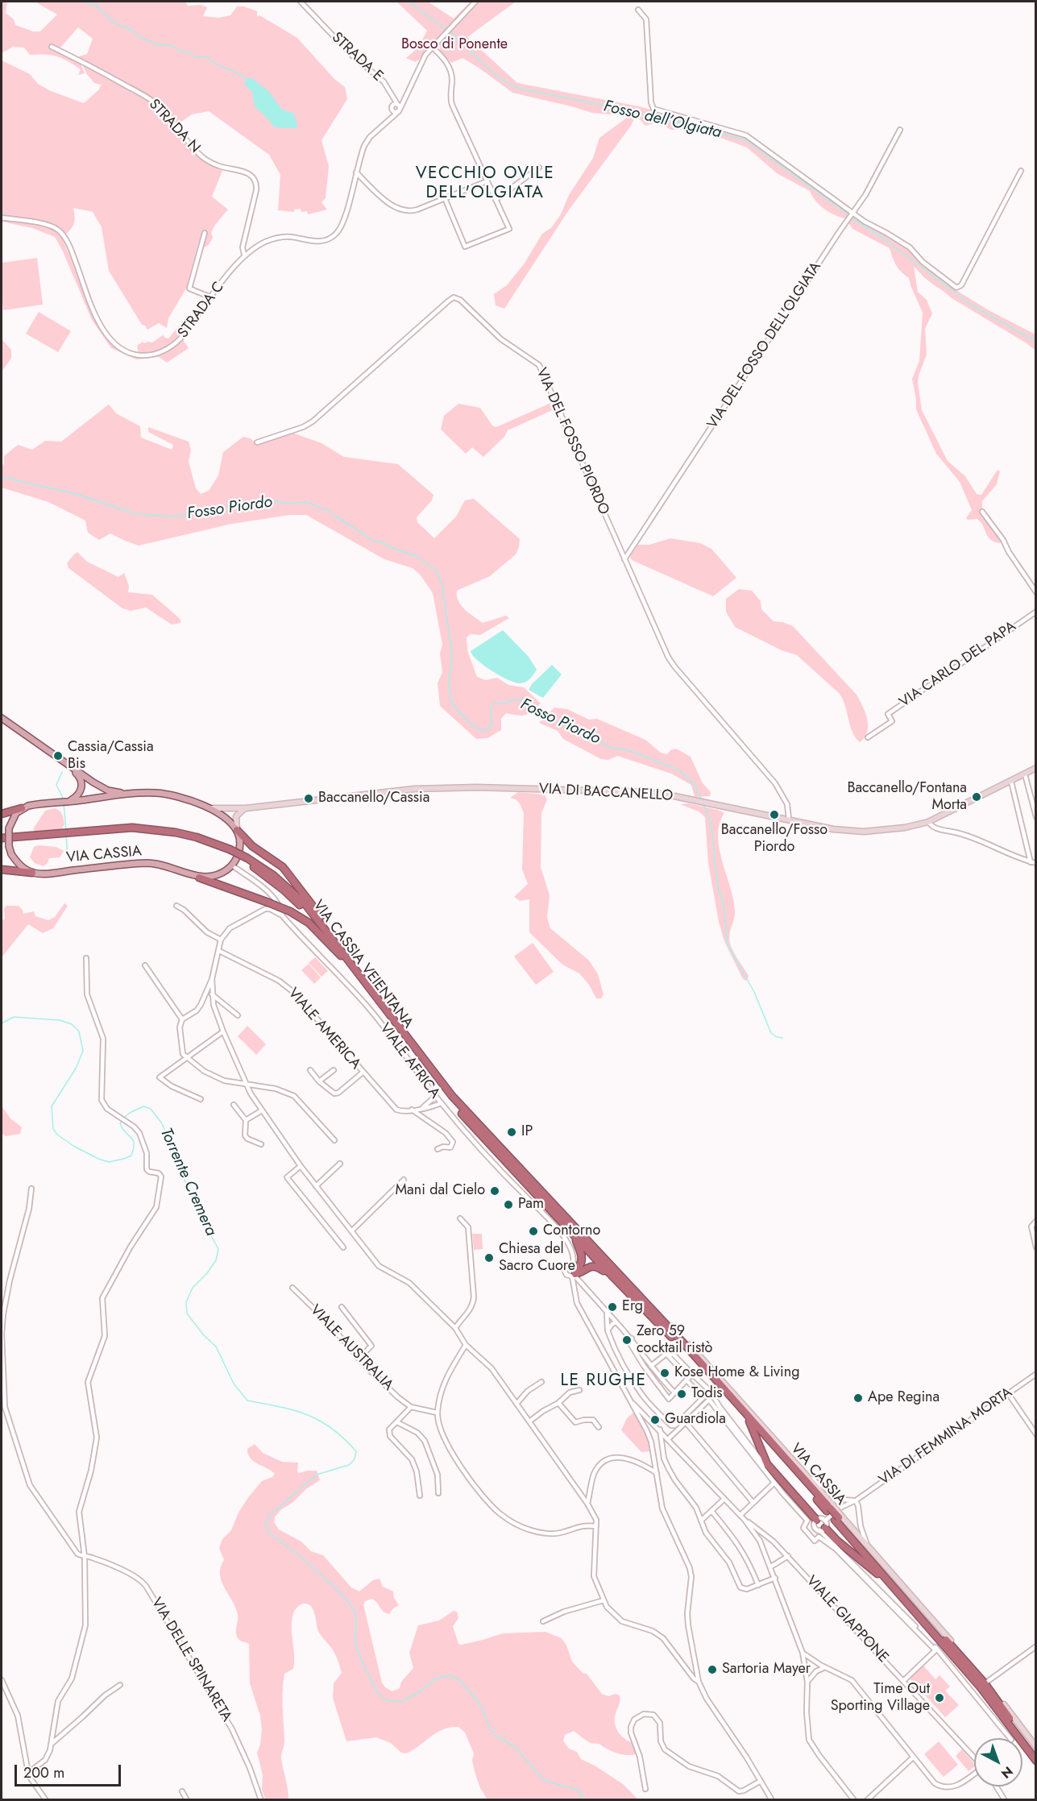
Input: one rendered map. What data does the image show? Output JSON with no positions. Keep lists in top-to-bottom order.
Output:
{
  "streets": {
    "highway": ["VIA CASSIA", "VIA CASSIA VEIENTANA"],
    "street": [
      "STRADA E",
      "STRADA N",
      "STRADA C",
      "VIA DEL FOSSO DELL'OLGIATA",
      "VIA DEL FOSSO PIORDO",
      "VIA CARLO DEL PAPA",
      "VIA DI BACCANELLO",
      "VIALE AMERICA",
      "VIALE AFRICA",
      "VIALE AUSTRALIA",
      "VIA DI FEMMINA MORTA",
      "VIALE GIAPPONE",
      "VIA DELLE SPINARETA"
    ]
  },
  "crossings": [
    ["STRADA E", "STRADA C"],
    ["STRADA N", "STRADA C"],
    ["VIA DEL FOSSO DELL'OLGIATA", "VIA DEL FOSSO PIORDO"],
    ["VIA DEL FOSSO PIORDO", "VIA DI BACCANELLO"],
    ["VIA CASSIA", "VIA CASSIA VEIENTANA"],
    ["VIALE AMERICA", "VIALE AFRICA"],
    ["VIALE AFRICA", "VIALE GIAPPONE"]
  ],
  "districts": ["VECCHIO OVILE DELL'OLGIATA", "LE RUGHE"],
  "water": ["Fosso dell’Olgiata", "Fosso Piordo", "Torrente Cremera"],
  "parks": ["Bosco di Ponente"],
  "places": [
    "Cassia/Cassia Bis",
    "Baccanello/Fontana Morta",
    "Baccanello/Cassia",
    "Baccanello/Fosso Piordo",
    "IP",
    "Mani dal Cielo",
    "Pam",
    "Contorno",
    "Chiesa del Sacro Cuore",
    "Erg",
    "Zero 59 cocktail ristò",
    "Kose Home & Living",
    "Todis",
    "Ape Regina",
    "Guardiola",
    "Sartoria Mayer",
    "Time Out Sporting Village"
  ],
  "scale_bar": "200 m",
  "north": "bottom right"
}
